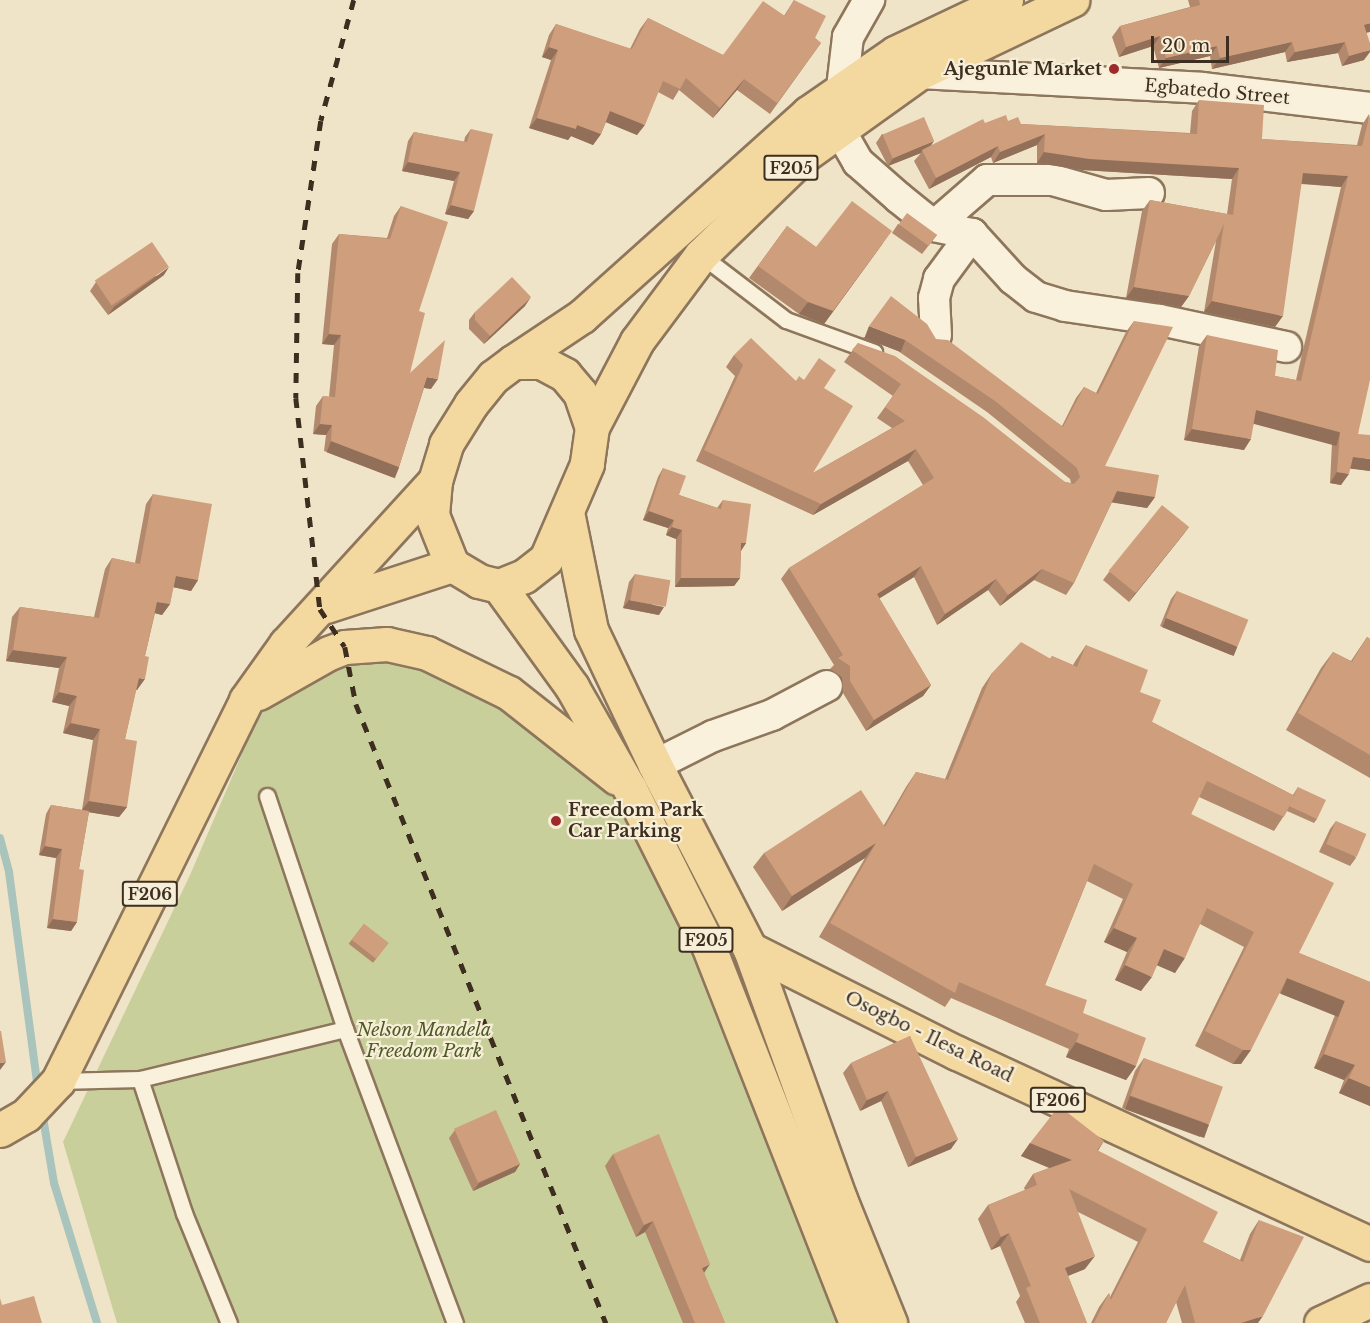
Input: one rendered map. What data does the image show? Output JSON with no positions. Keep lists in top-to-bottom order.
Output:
{
  "streets": {
    "main road": ["F205", "F206", "Osogbo - Ilesa Road"],
    "street": ["Egbatedo Street"]
  },
  "crossings": [
    ["Egbatedo Street", "F205"],
    ["F205", "F206"],
    ["F205", "Osogbo - Ilesa Road"]
  ],
  "parks": ["Nelson Mandela Freedom Park"],
  "places": ["Ajegunle Market", "Freedom Park Car Parking"],
  "scale_bar": "20 m"
}
